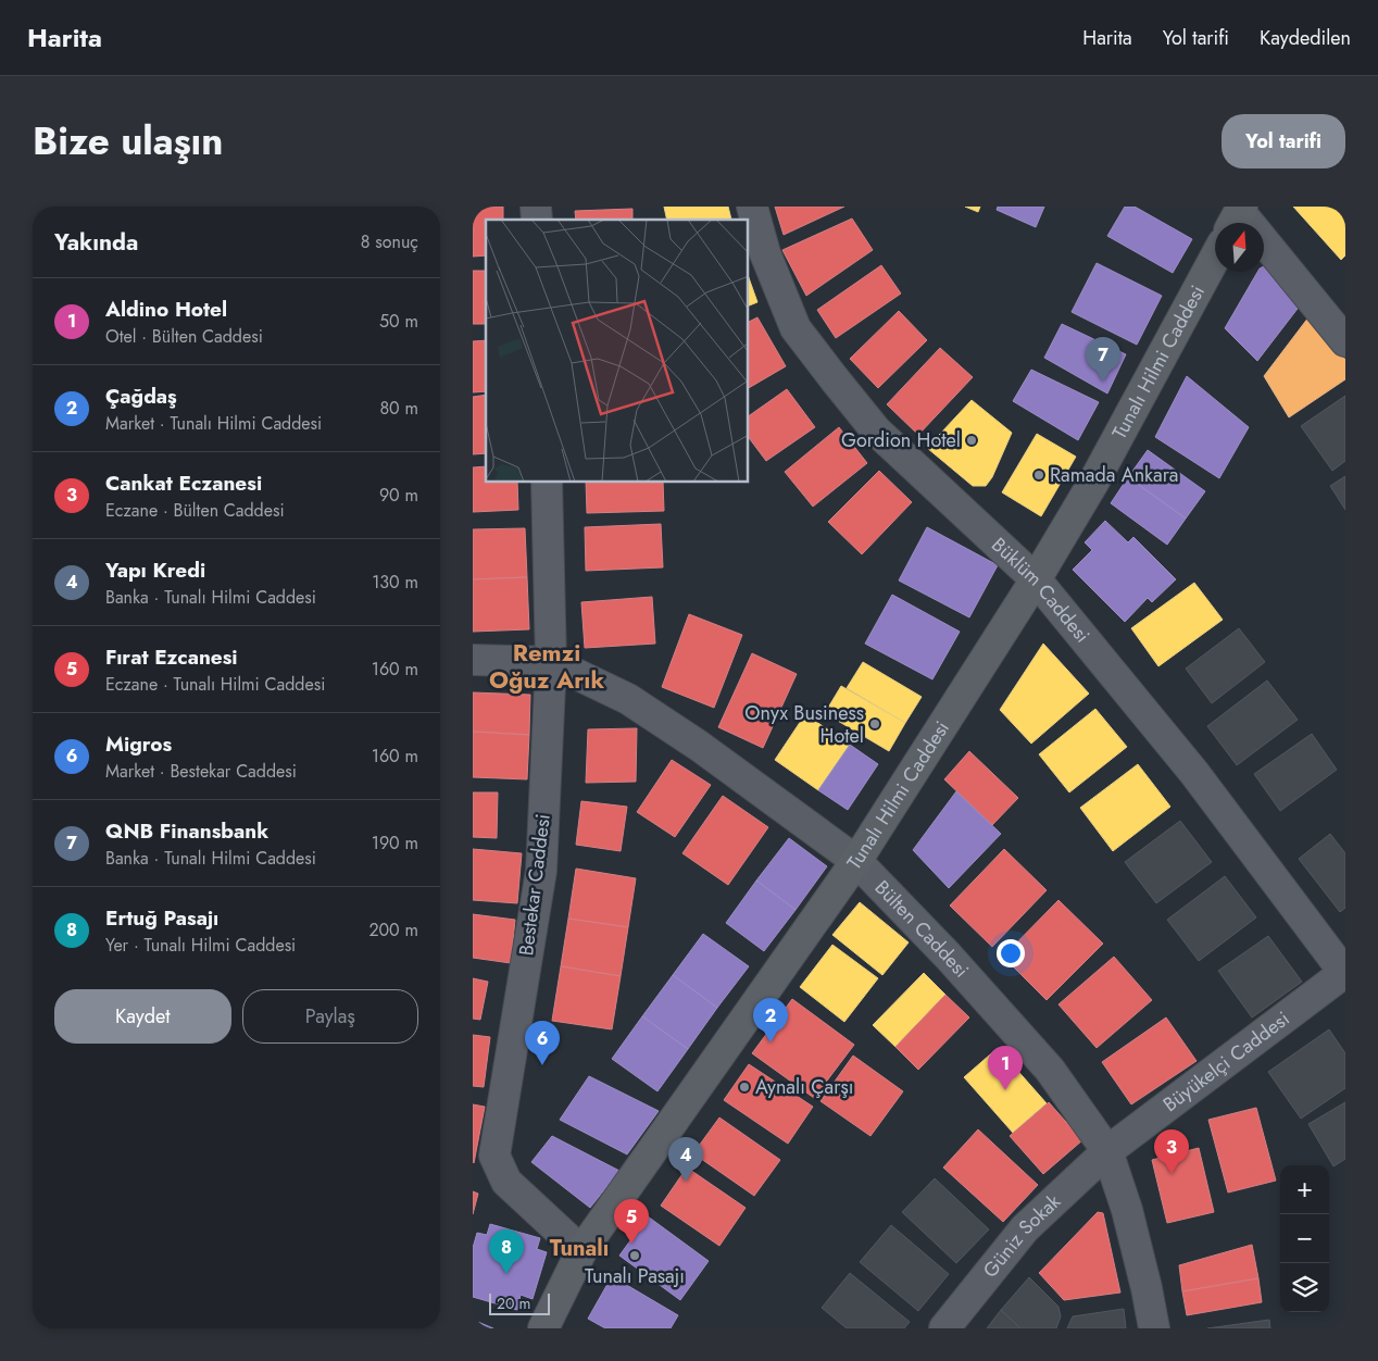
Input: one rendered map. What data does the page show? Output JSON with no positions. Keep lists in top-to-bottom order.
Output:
{
  "streets": {
    "main road": ["Tunalı Hilmi Caddesi"],
    "street": [
      "Büklüm Caddesi",
      "Bestekar Caddesi",
      "Bülten Caddesi",
      "Büyükelçi Caddesi",
      "Güniz Sokak"
    ]
  },
  "crossings": [
    ["Tunalı Hilmi Caddesi", "Büklüm Caddesi"],
    ["Tunalı Hilmi Caddesi", "Bestekar Caddesi"],
    ["Tunalı Hilmi Caddesi", "Bülten Caddesi"],
    ["Büklüm Caddesi", "Büyükelçi Caddesi"],
    ["Bestekar Caddesi", "Bülten Caddesi"],
    ["Bülten Caddesi", "Büyükelçi Caddesi"],
    ["Bülten Caddesi", "Güniz Sokak"],
    ["Büyükelçi Caddesi", "Güniz Sokak"]
  ],
  "districts": ["Remzi Oğuz Arık", "Tunalı"],
  "places": [
    "Gordion Hotel",
    "Ramada Ankara",
    "Onyx Business Hotel",
    "Aynalı Çarşı",
    "Tunalı Pasajı"
  ],
  "scale_bar": "20 m",
  "north": "top",
  "page": {
    "header": "Harita",
    "nav": ["Harita", "Yol tarifi", "Kaydedilen"],
    "title": "Bize ulaşın",
    "buttons": [
      "Yol tarifi",
      ["Kaydet", "Paylaş"]
    ],
    "heading": ["Yakında", "8 sonuç"],
    "list": [
      {
        "mark": "1",
        "name": "Aldino Hotel",
        "note": "Otel · Bülten Caddesi",
        "value": "50 m"
      },
      {
        "mark": "2",
        "name": "Çağdaş",
        "note": "Market · Tunalı Hilmi Caddesi",
        "value": "80 m"
      },
      {
        "mark": "3",
        "name": "Cankat Eczanesi",
        "note": "Eczane · Bülten Caddesi",
        "value": "90 m"
      },
      {
        "mark": "4",
        "name": "Yapı Kredi",
        "note": "Banka · Tunalı Hilmi Caddesi",
        "value": "130 m"
      },
      {
        "mark": "5",
        "name": "Fırat Ezcanesi",
        "note": "Eczane · Tunalı Hilmi Caddesi",
        "value": "160 m"
      },
      {
        "mark": "6",
        "name": "Migros",
        "note": "Market · Bestekar Caddesi",
        "value": "160 m"
      },
      {
        "mark": "7",
        "name": "QNB Finansbank",
        "note": "Banka · Tunalı Hilmi Caddesi",
        "value": "190 m"
      },
      {
        "mark": "8",
        "name": "Ertuğ Pasajı",
        "note": "Yer · Tunalı Hilmi Caddesi",
        "value": "200 m"
      }
    ],
    "pins": [
      "7",
      "2",
      "6",
      "1",
      "3",
      "4",
      "5",
      "8"
    ],
    "map_buttons": ["+", "−"],
    "scale": "20 m"
  }
}
